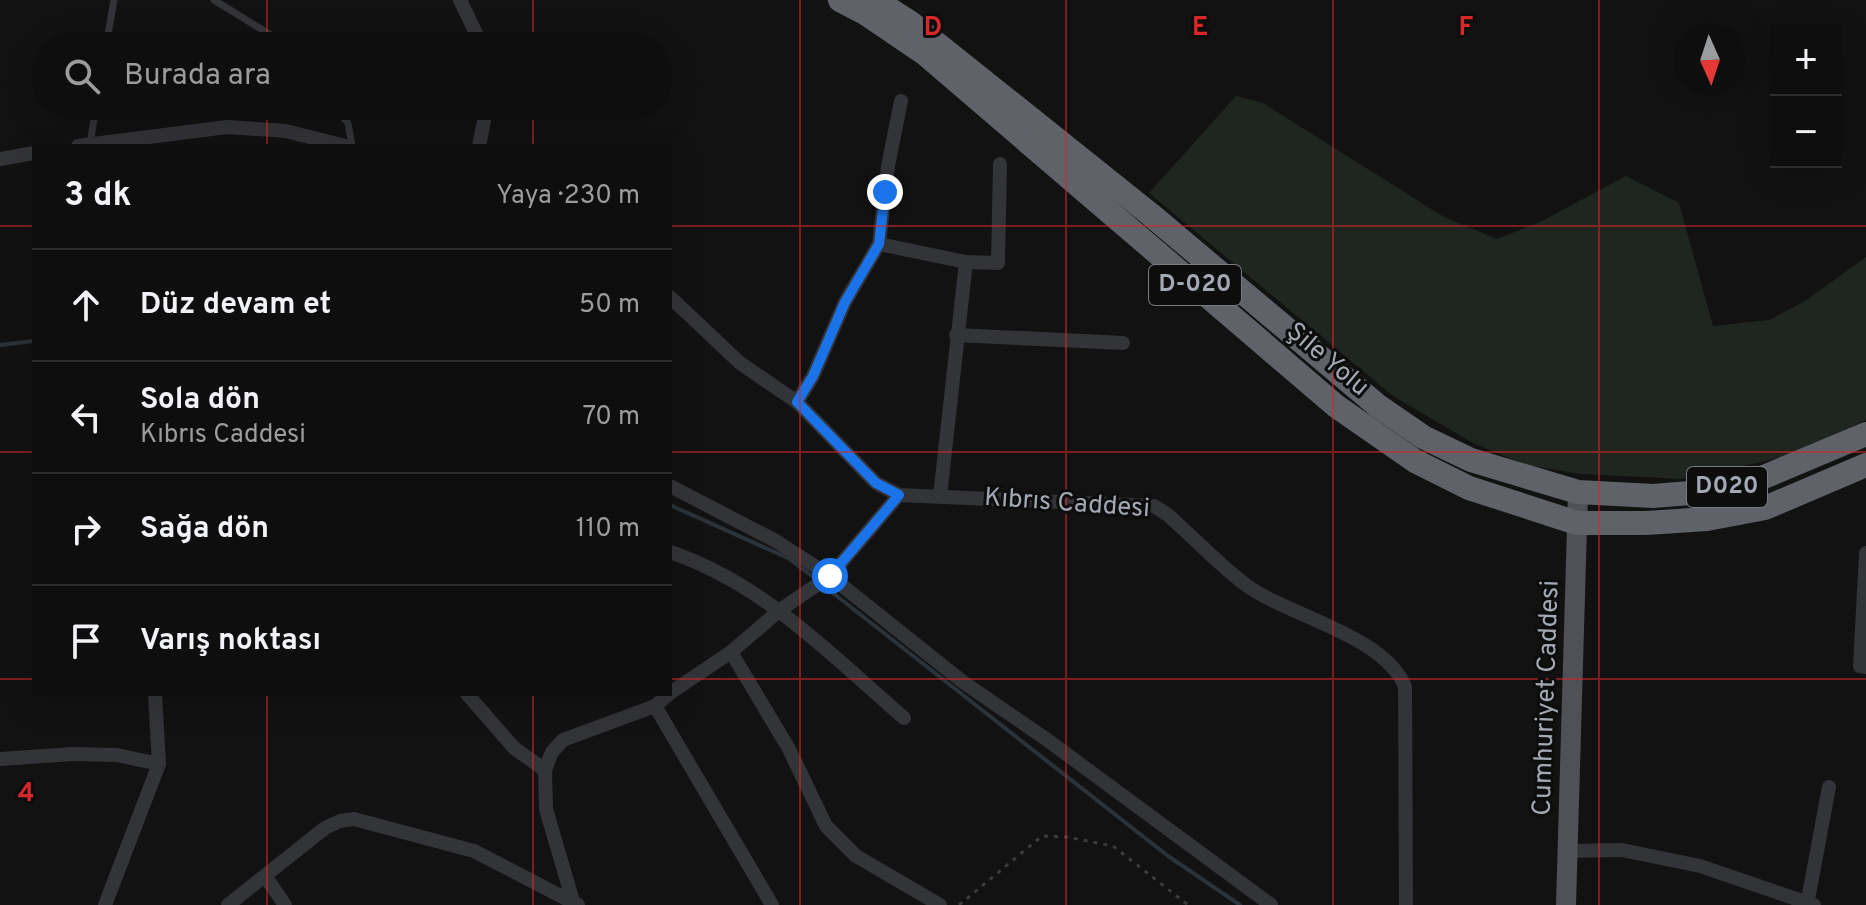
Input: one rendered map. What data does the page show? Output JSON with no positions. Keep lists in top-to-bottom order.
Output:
{
  "streets": {
    "highway": ["D-020", "Şile Yolu", "D020"],
    "main road": ["Cumhuriyet Caddesi"],
    "street": ["Kıbrıs Caddesi"]
  },
  "crossings": [
    ["Şile Yolu", "Cumhuriyet Caddesi"]
  ],
  "north": "bottom",
  "page": {
    "map_buttons": ["+", "−"],
    "search": "Burada ara",
    "heading": ["3 dk", "Yaya · 230 m"],
    "list": [
      ["Düz devam et", "50 m"],
      ["Sola dön", "Kıbrıs Caddesi", "70 m"],
      ["Sağa dön", "110 m"],
      "Varış noktası"
    ]
  },
  "grid": {
    "columns": ["D", "E", "F"],
    "rows": ["4"]
  }
}
